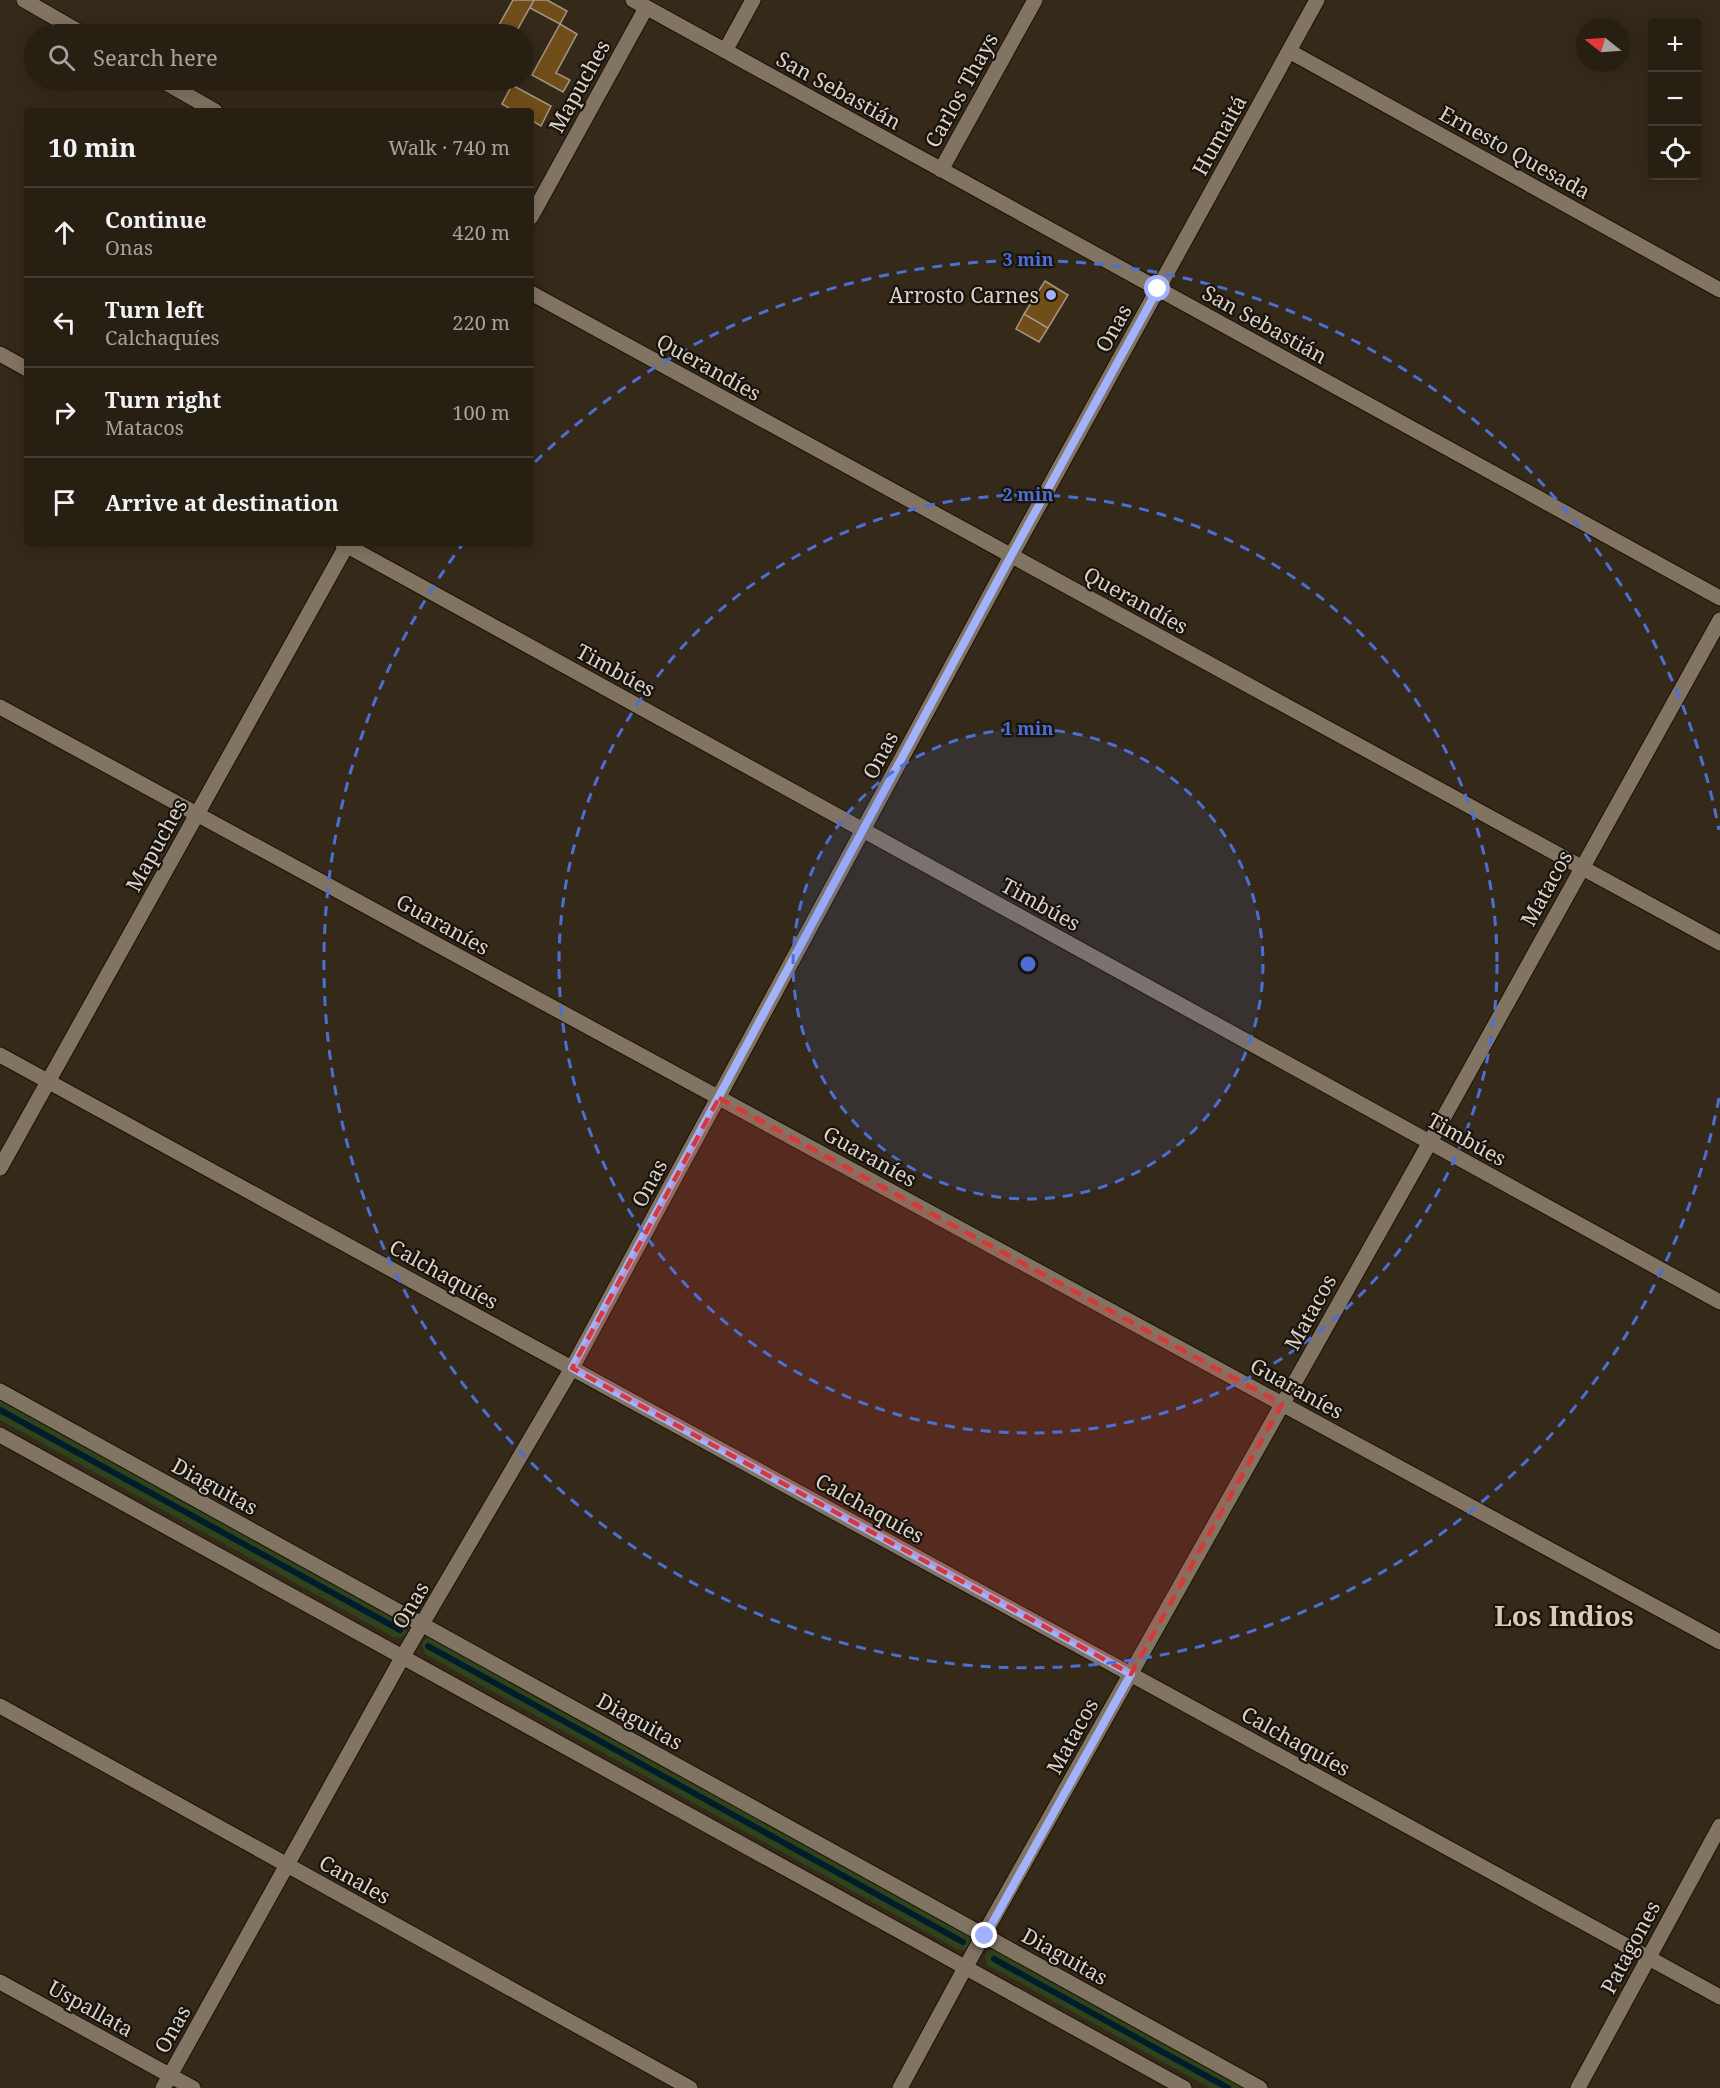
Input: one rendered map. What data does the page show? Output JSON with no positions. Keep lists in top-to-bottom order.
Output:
{
  "streets": {
    "street": [
      "Mapuches",
      "San Sebastián",
      "Carlos Thays",
      "Humaitá",
      "Ernesto Quesada",
      "Onas",
      "Querandíes",
      "Timbúes",
      "Matacos",
      "Guaraníes",
      "Calchaquíes",
      "Diaguitas",
      "Canales",
      "Patagones",
      "Uspallata"
    ]
  },
  "crossings": [
    ["Mapuches", "San Sebastián"],
    ["Mapuches", "Guaraníes"],
    ["Mapuches", "Calchaquíes"],
    ["San Sebastián", "Carlos Thays"],
    ["San Sebastián", "Humaitá"],
    ["San Sebastián", "Onas"],
    ["Humaitá", "Ernesto Quesada"],
    ["Humaitá", "Onas"],
    ["Onas", "Querandíes"],
    ["Onas", "Timbúes"],
    ["Onas", "Guaraníes"],
    ["Onas", "Calchaquíes"],
    ["Onas", "Diaguitas"],
    ["Onas", "Canales"],
    ["Onas", "Uspallata"],
    ["Querandíes", "Matacos"],
    ["Timbúes", "Matacos"],
    ["Matacos", "Guaraníes"],
    ["Matacos", "Calchaquíes"],
    ["Matacos", "Diaguitas"],
    ["Calchaquíes", "Patagones"]
  ],
  "districts": ["Los Indios"],
  "places": ["Arrosto Carnes"],
  "north": "left",
  "page": {
    "map_buttons": ["+", "−"],
    "search": "Search here",
    "heading": ["10 min", "Walk · 740 m"],
    "list": [
      ["Continue", "Onas", "420 m"],
      ["Turn left", "Calchaquíes", "220 m"],
      ["Turn right", "Matacos", "100 m"],
      "Arrive at destination"
    ]
  },
  "rings": ["3 min", "2 min", "1 min"]
}
